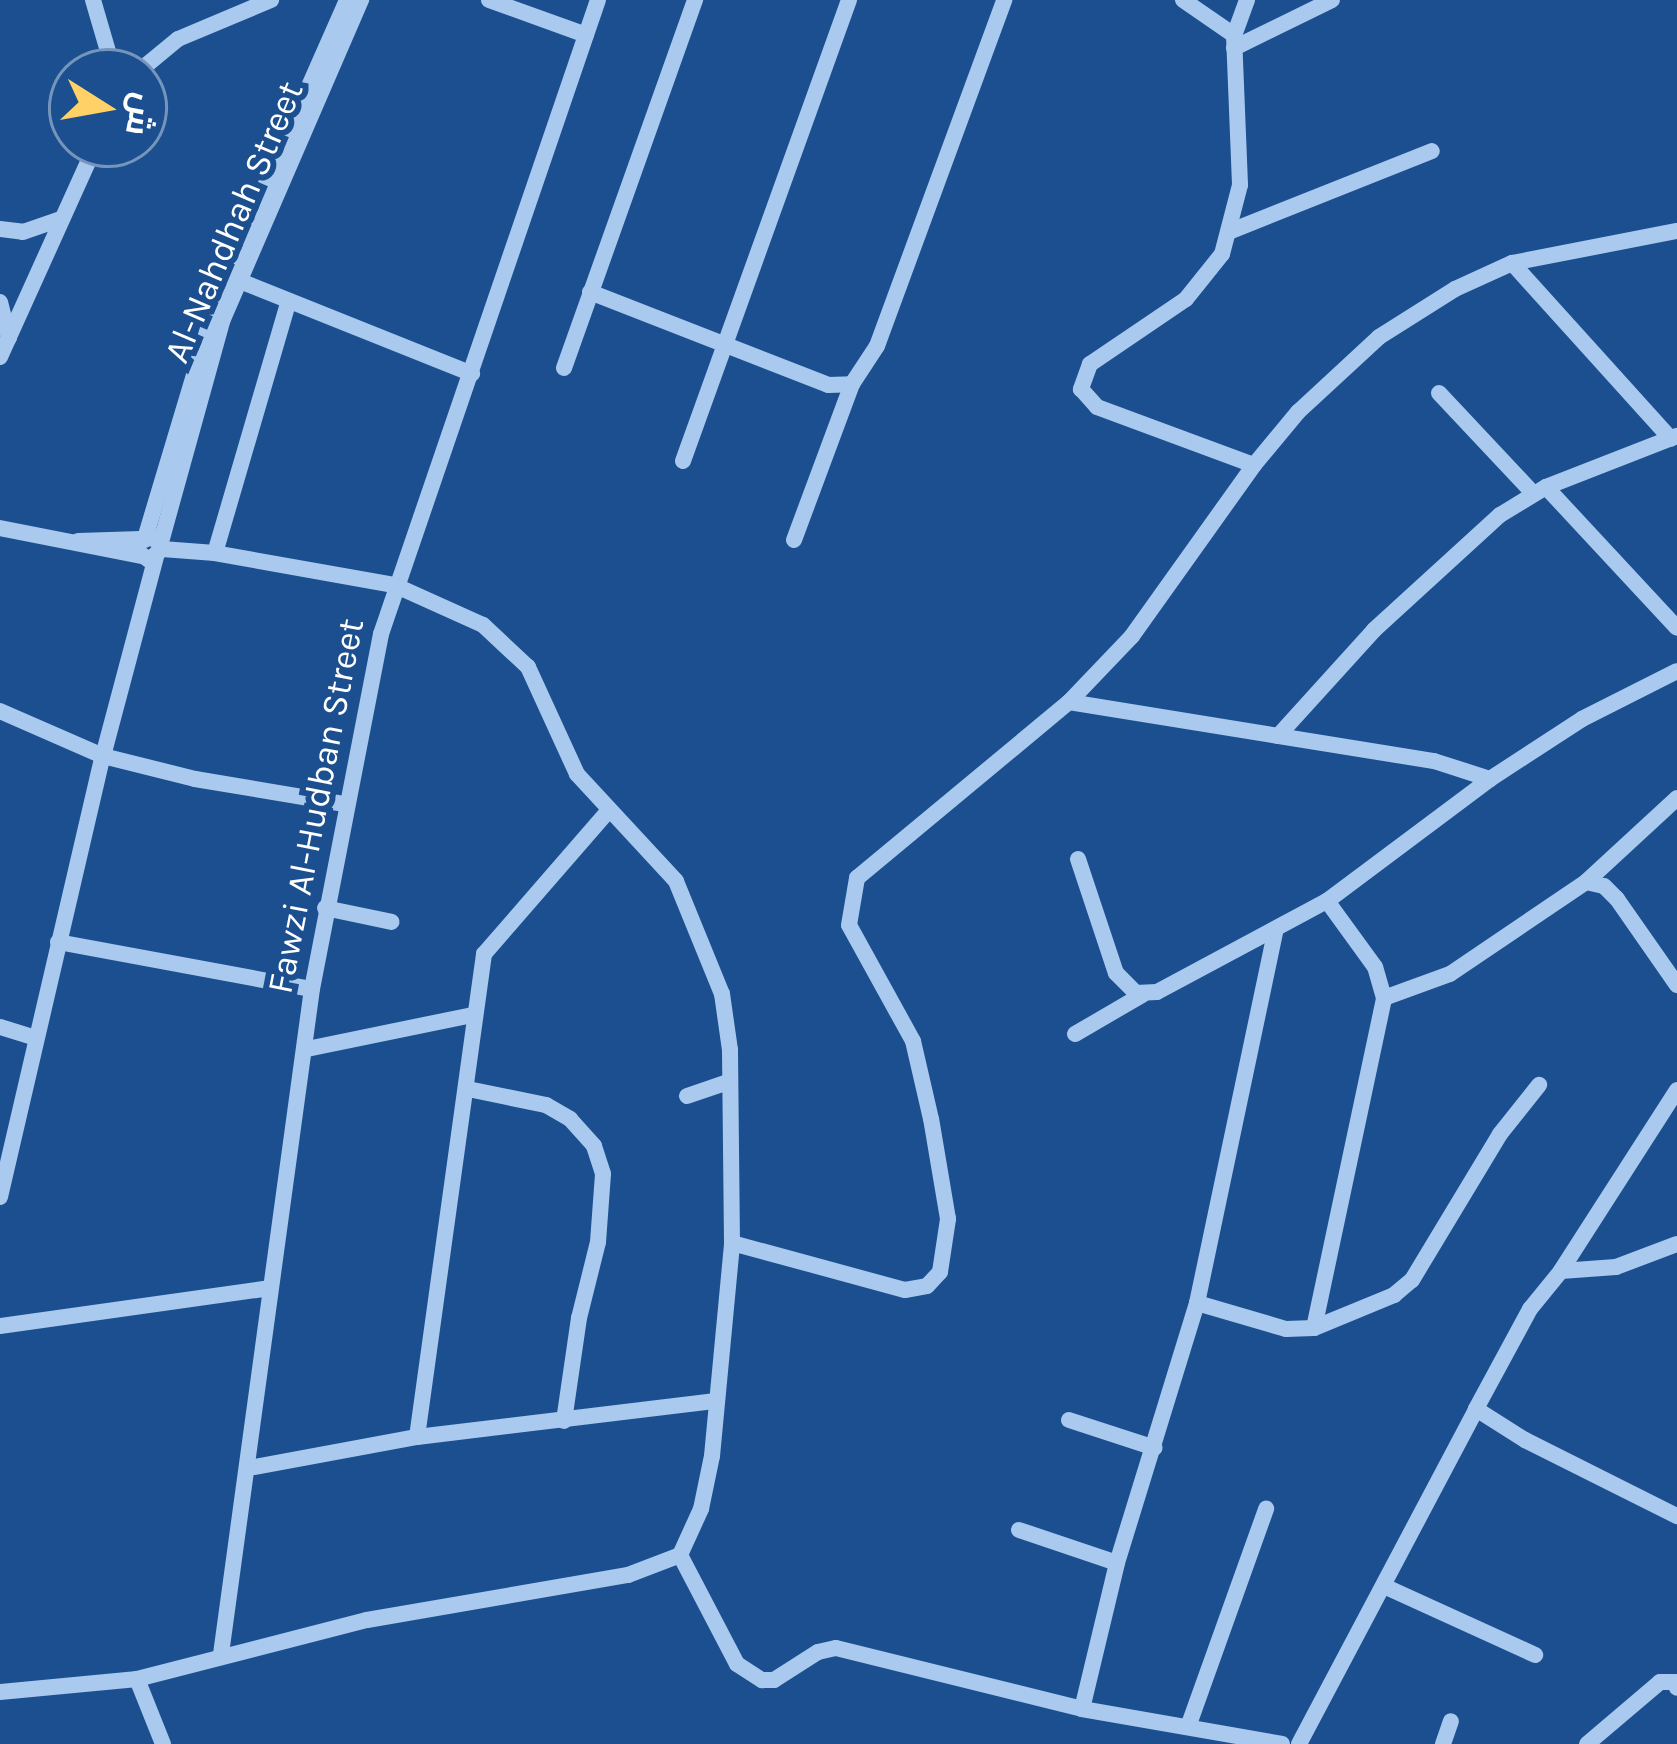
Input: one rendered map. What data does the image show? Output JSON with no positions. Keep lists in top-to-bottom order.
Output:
{
  "streets": {
    "street": ["Al-Nahdhah Street", "Fawzi Al-Hudban Street"]
  },
  "north": "right"
}
